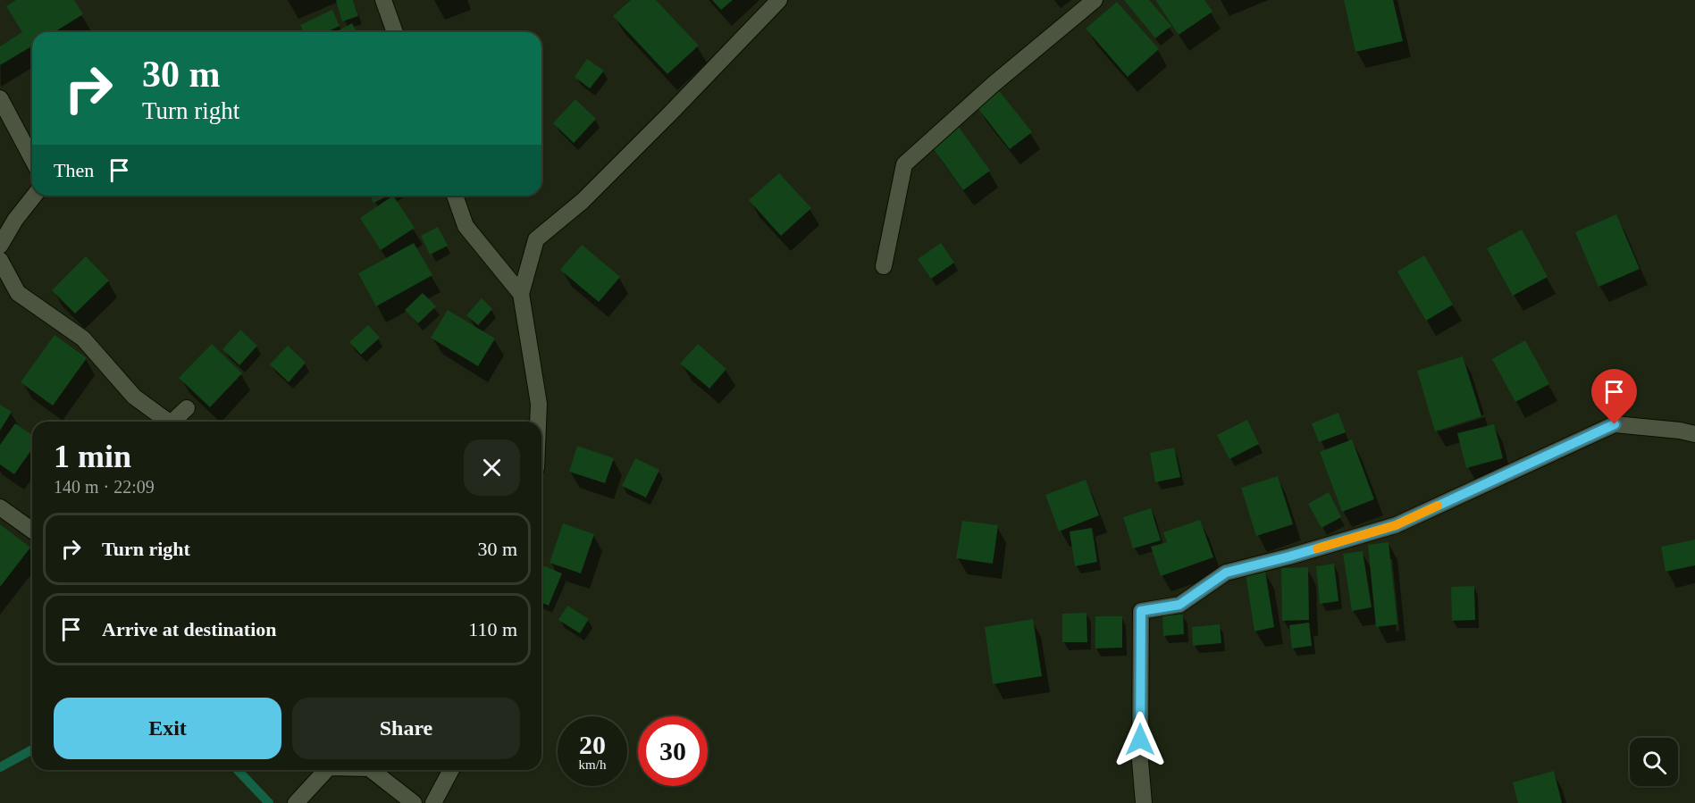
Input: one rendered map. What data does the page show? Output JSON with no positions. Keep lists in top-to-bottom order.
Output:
{
  "page": {
    "turn": ["30 m", "Turn right"],
    "then": "Then",
    "heading": ["1 min", "140 m · 22:09"],
    "list": [
      {
        "name": "Turn right",
        "value": "30 m"
      },
      {
        "name": "Arrive at destination",
        "value": "110 m"
      }
    ],
    "buttons": ["Exit", "Share"],
    "speed": "20 km/h",
    "limit": "30"
  }
}
